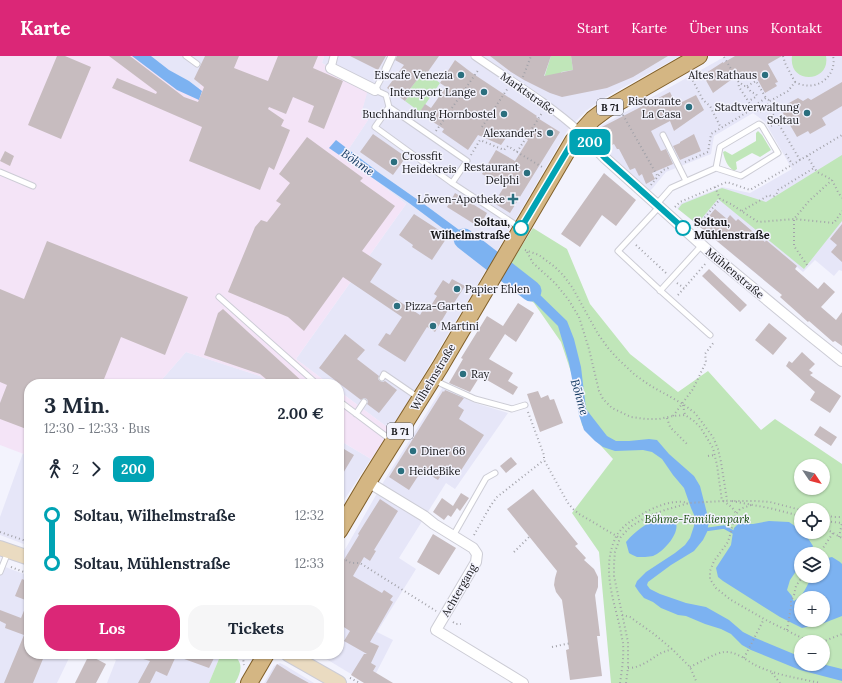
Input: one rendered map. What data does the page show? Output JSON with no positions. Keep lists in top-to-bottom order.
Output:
{
  "streets": {
    "main road": ["B 71", "Wilhelmstraße"],
    "street": ["Marktstraße", "Mühlenstraße", "Achtergang"]
  },
  "crossings": [
    ["Marktstraße", "B 71"],
    ["Marktstraße", "Mühlenstraße"],
    ["B 71", "Mühlenstraße"],
    ["B 71", "Wilhelmstraße"],
    ["Wilhelmstraße", "Achtergang"]
  ],
  "water": ["Böhme"],
  "parks": ["Böhme-Familienpark"],
  "places": {
    "other": [
      "Eiscafe Venezia",
      "Altes Rathaus",
      "Intersport Lange",
      "Ristorante La Casa",
      "Stadtverwaltung Soltau",
      "Buchhandlung Hornbostel",
      "Alexander's",
      "Crossfit Heidekreis",
      "Restaurant Delphi",
      "Soltau, Wilhelmstraße",
      "Soltau, Mühlenstraße",
      "Papier Ehlen",
      "Pizza-Garten",
      "Martini",
      "Ray",
      "Diner 66",
      "HeideBike"
    ],
    "health": ["Löwen-Apotheke"]
  },
  "lines": ["bus line 200"],
  "north": "bottom right",
  "page": {
    "header": "Karte",
    "nav": [
      "Start",
      "Karte",
      "Über uns",
      "Kontakt"
    ],
    "on_map": "200",
    "heading": ["3 Min.", "12:30 – 12:33 · Bus", "2.00 €"],
    "legs": ["2", "200"],
    "map_buttons": ["+", "−"],
    "list": [
      {
        "name": "Soltau, Wilhelmstraße",
        "value": "12:32"
      },
      {
        "name": "Soltau, Mühlenstraße",
        "value": "12:33"
      }
    ],
    "buttons": ["Los", "Tickets"]
  }
}
